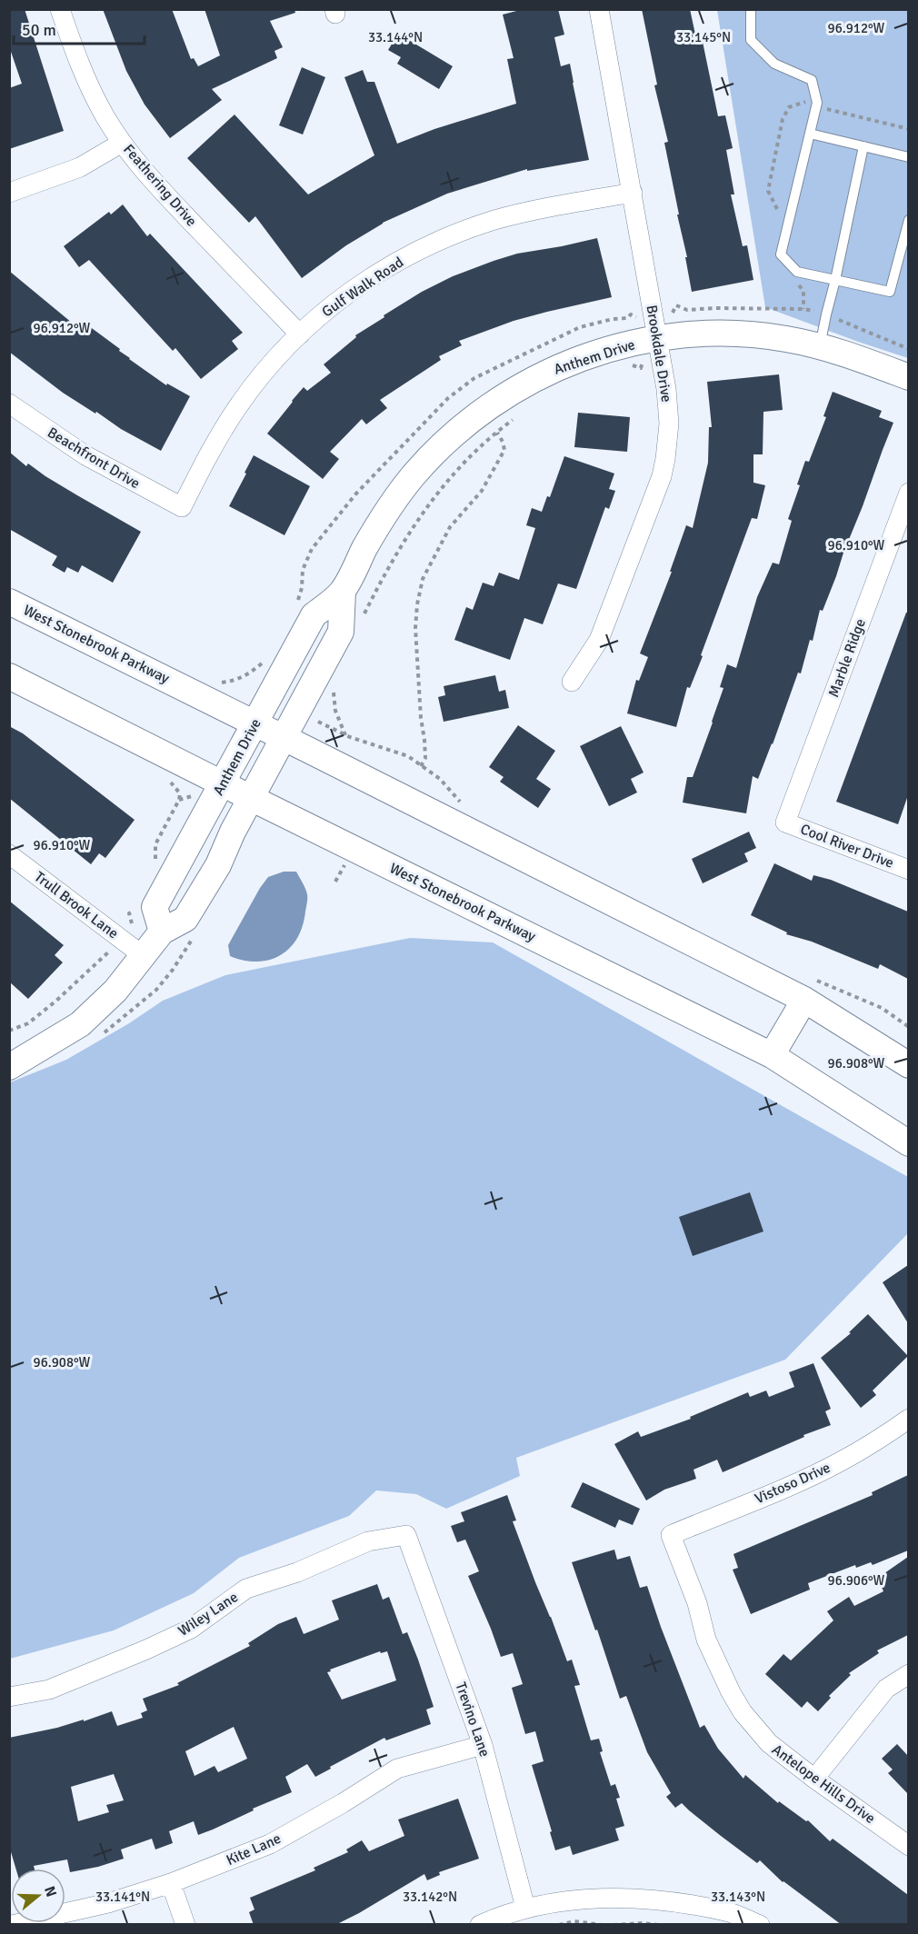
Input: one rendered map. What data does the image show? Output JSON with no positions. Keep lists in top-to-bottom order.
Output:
{
  "streets": {
    "street": [
      "Feathering Drive",
      "Gulf Walk Road",
      "Brookdale Drive",
      "Anthem Drive",
      "Beachfront Drive",
      "West Stonebrook Parkway",
      "Marble Ridge",
      "Cool River Drive",
      "Trull Brook Lane",
      "Vistoso Drive",
      "Wiley Lane",
      "Trevino Lane",
      "Antelope Hills Drive",
      "Kite Lane"
    ]
  },
  "crossings": [
    ["Feathering Drive", "Gulf Walk Road"],
    ["Gulf Walk Road", "Brookdale Drive"],
    ["Gulf Walk Road", "Beachfront Drive"],
    ["Brookdale Drive", "Anthem Drive"],
    ["Anthem Drive", "West Stonebrook Parkway"],
    ["Anthem Drive", "Trull Brook Lane"],
    ["Marble Ridge", "Cool River Drive"],
    ["Vistoso Drive", "Antelope Hills Drive"],
    ["Wiley Lane", "Trevino Lane"],
    ["Trevino Lane", "Kite Lane"]
  ],
  "scale_bar": "50 m",
  "north": "right",
  "coordinates": [
    "96.912°W",
    "33.144°N",
    "33.145°N",
    "96.910°W",
    "96.908°W",
    "96.906°W",
    "33.141°N",
    "33.142°N",
    "33.143°N"
  ]
}
